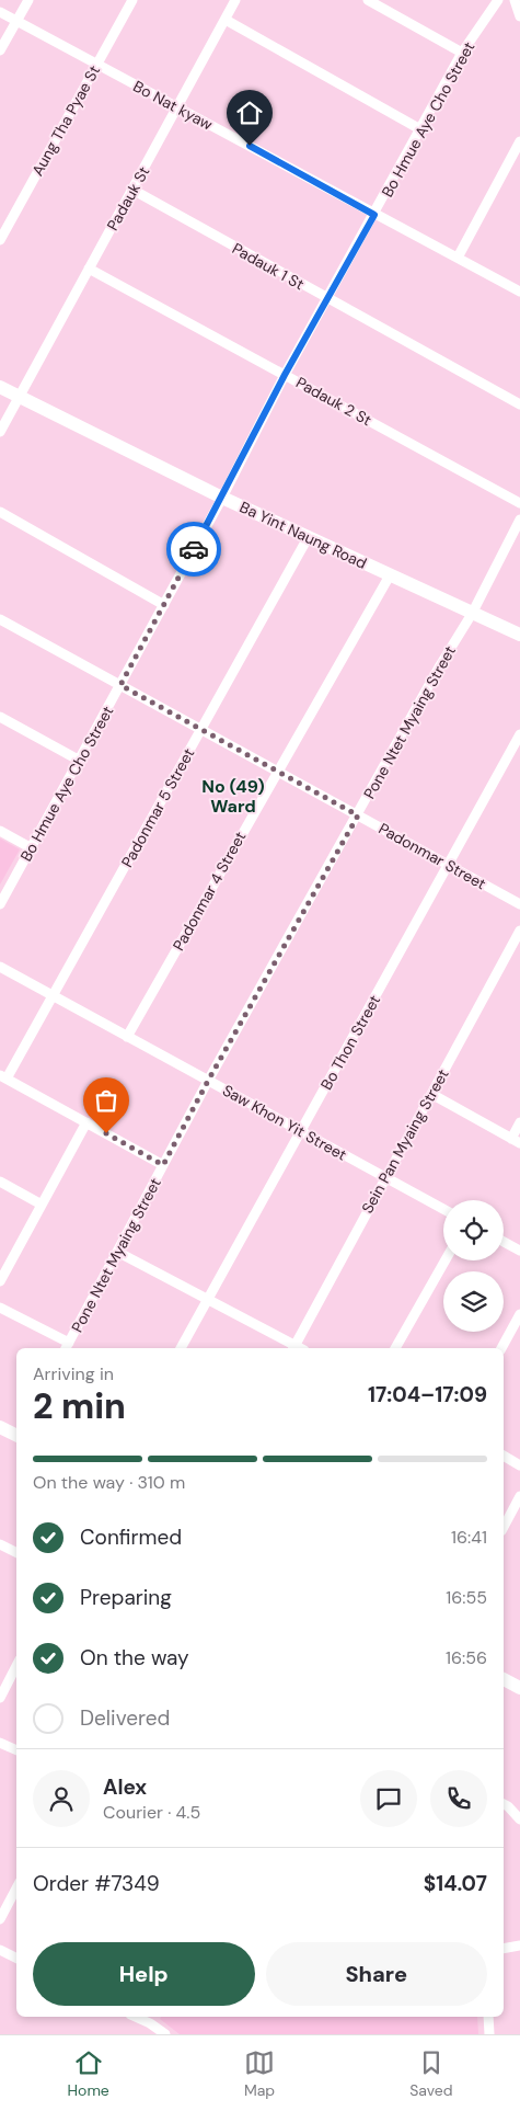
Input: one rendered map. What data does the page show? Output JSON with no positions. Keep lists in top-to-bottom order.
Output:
{
  "streets": {
    "main road": ["Ba Yint Naung Road"],
    "street": [
      "Bo Nat kyaw",
      "Bo Hmue Aye Cho Street",
      "Aung Tha Pyae St",
      "Padauk St",
      "Padauk 1 St",
      "Padauk 2 St",
      "Pone Ntet Myaing Street",
      "Padonmar 5 Street",
      "Padonmar Street",
      "Padonmar 4 Street",
      "Bo Thon Street",
      "Saw Khon Yit Street",
      "Sein Pan Myaing Street"
    ]
  },
  "crossings": [
    ["Bo Nat kyaw", "Bo Hmue Aye Cho Street"],
    ["Bo Nat kyaw", "Aung Tha Pyae St"],
    ["Bo Nat kyaw", "Padauk St"],
    ["Bo Hmue Aye Cho Street", "Padauk 1 St"],
    ["Bo Hmue Aye Cho Street", "Padauk 2 St"],
    ["Bo Hmue Aye Cho Street", "Ba Yint Naung Road"],
    ["Bo Hmue Aye Cho Street", "Padonmar Street"],
    ["Padauk St", "Padauk 1 St"],
    ["Padauk St", "Padauk 2 St"],
    ["Padauk St", "Ba Yint Naung Road"],
    ["Ba Yint Naung Road", "Pone Ntet Myaing Street"],
    ["Ba Yint Naung Road", "Padonmar 5 Street"],
    ["Ba Yint Naung Road", "Padonmar 4 Street"],
    ["Pone Ntet Myaing Street", "Padonmar Street"],
    ["Pone Ntet Myaing Street", "Saw Khon Yit Street"],
    ["Padonmar 5 Street", "Padonmar Street"],
    ["Padonmar 5 Street", "Saw Khon Yit Street"],
    ["Padonmar Street", "Padonmar 4 Street"],
    ["Padonmar Street", "Bo Thon Street"],
    ["Padonmar 4 Street", "Saw Khon Yit Street"],
    ["Bo Thon Street", "Saw Khon Yit Street"],
    ["Saw Khon Yit Street", "Sein Pan Myaing Street"]
  ],
  "districts": ["No (49) Ward"],
  "page": {
    "heading": ["2 min", "Arriving in", "17:04–17:09"],
    "panel": [
      "Alex",
      "Courier · 4.5",
      "Order #7349",
      "$14.07"
    ],
    "bar": "On the way · 310 m",
    "list": [
      ["Confirmed", "16:41"],
      ["Preparing", "16:55"],
      ["On the way", "16:56"],
      "Delivered"
    ],
    "buttons": ["Help", "Share"],
    "tabs": ["Home", "Map", "Saved"]
  }
}
